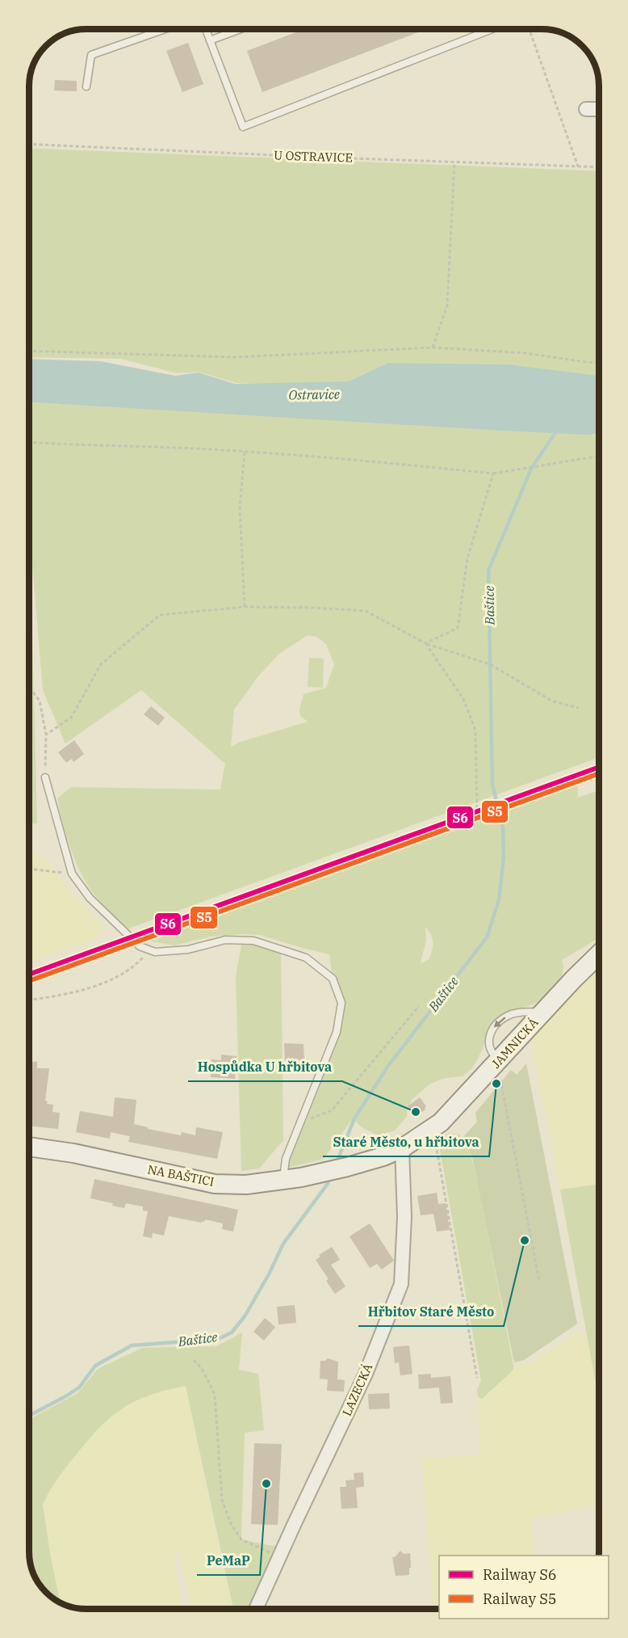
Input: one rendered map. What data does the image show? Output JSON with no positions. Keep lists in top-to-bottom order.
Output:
{
  "streets": {
    "main road": ["JAMNICKÁ", "NA BAŠTICI"],
    "street": ["LAZECKÁ"],
    "path": ["U OSTRAVICE"]
  },
  "crossings": [
    ["JAMNICKÁ", "NA BAŠTICI"],
    ["JAMNICKÁ", "LAZECKÁ"]
  ],
  "water": ["Ostravice", "Baštice"],
  "places": [
    "Staré Město, u hřbitova",
    "Hospůdka U hřbitova",
    "Hřbitov Staré Město",
    "PeMaP"
  ],
  "lines": ["rail line S6", "rail line S5"],
  "legend": ["Railway S6", "Railway S5"]
}
